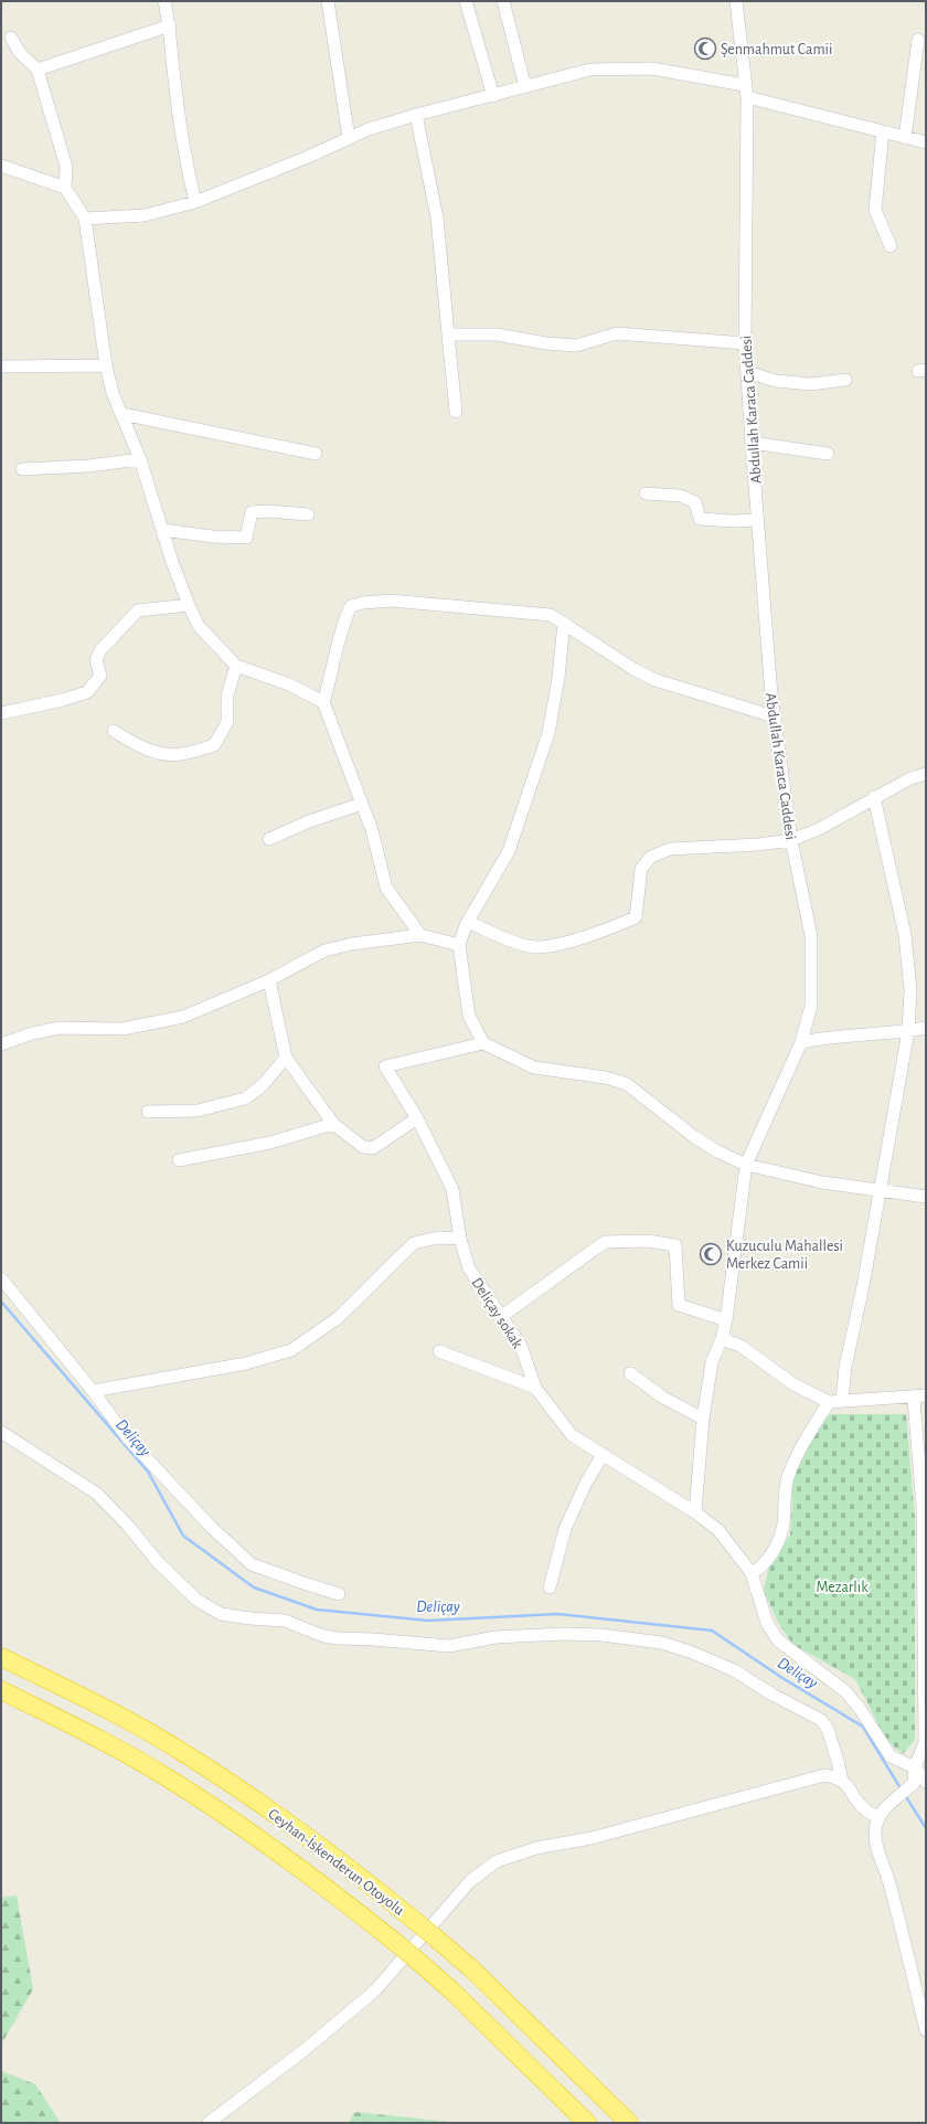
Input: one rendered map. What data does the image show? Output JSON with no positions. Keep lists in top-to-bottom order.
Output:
{
  "streets": {
    "highway": ["Ceyhan-İskenderun Otoyolu"],
    "street": ["Abdullah Karaca Caddesi", "Deliçay sokak"]
  },
  "crossings": [
    ["Abdullah Karaca Caddesi", "Deliçay sokak"]
  ],
  "water": ["Deliçay"],
  "parks": ["Mezarlık"],
  "places": {
    "mosque": ["Şenmahmut Camii", "Kuzuculu Mahallesi Merkez Camii"]
  }
}
